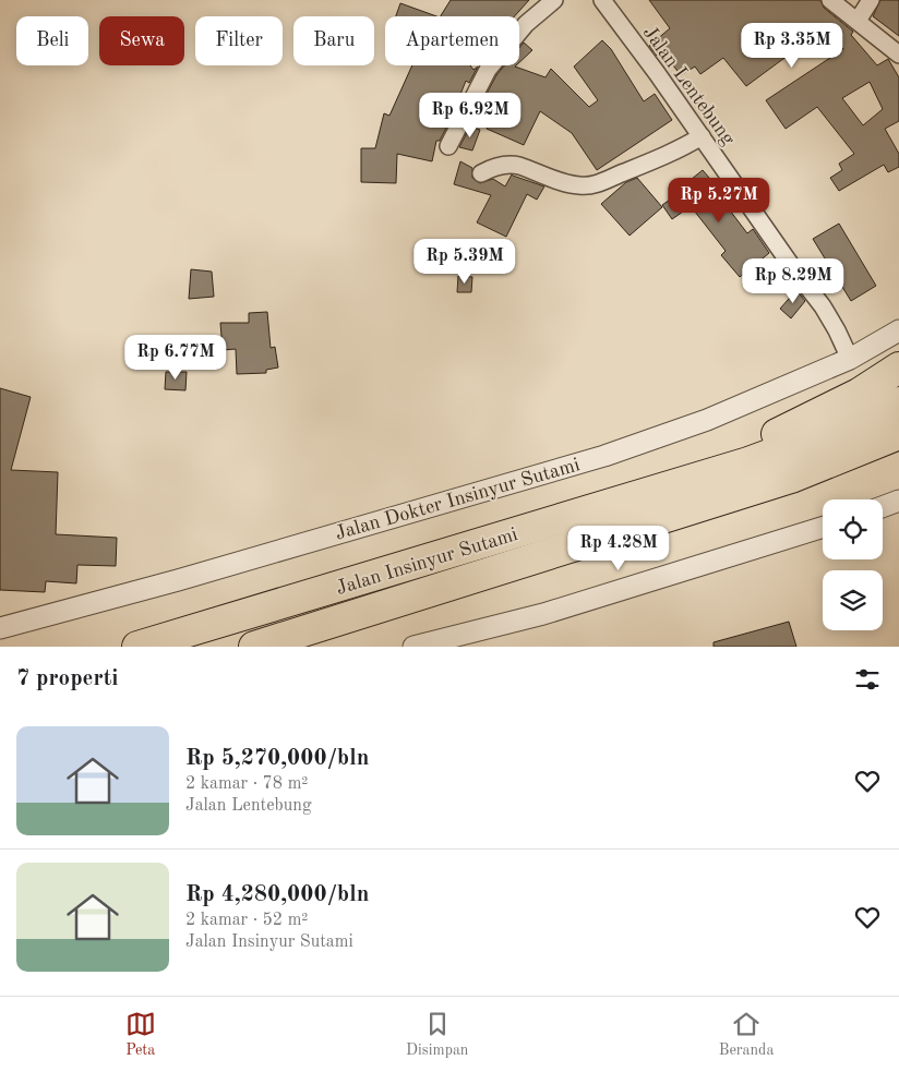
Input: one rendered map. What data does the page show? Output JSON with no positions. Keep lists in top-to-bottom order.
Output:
{
  "streets": {
    "highway": ["Jalan Insinyur Sutami"],
    "street": ["Jalan Lentebung", "Jalan Dokter Insinyur Sutami"]
  },
  "crossings": [
    ["Jalan Lentebung", "Jalan Dokter Insinyur Sutami"]
  ],
  "page": {
    "chip": [
      "Beli",
      "Sewa",
      "Filter",
      "Baru",
      "Apartemen"
    ],
    "price": [
      "Rp 3.35M",
      "Rp 6.92M",
      "Rp 5.27M",
      "Rp 5.39M",
      "Rp 8.29M",
      "Rp 6.77M",
      "Rp 4.28M"
    ],
    "heading": "7 properti",
    "list": [
      {
        "name": "Rp 5,270,000/bln",
        "note": "2 kamar · 78 m² · Jalan Lentebung"
      },
      {
        "name": "Rp 4,280,000/bln",
        "note": "2 kamar · 52 m² · Jalan Insinyur Sutami"
      }
    ],
    "tabs": ["Peta", "Disimpan", "Beranda"]
  }
}
